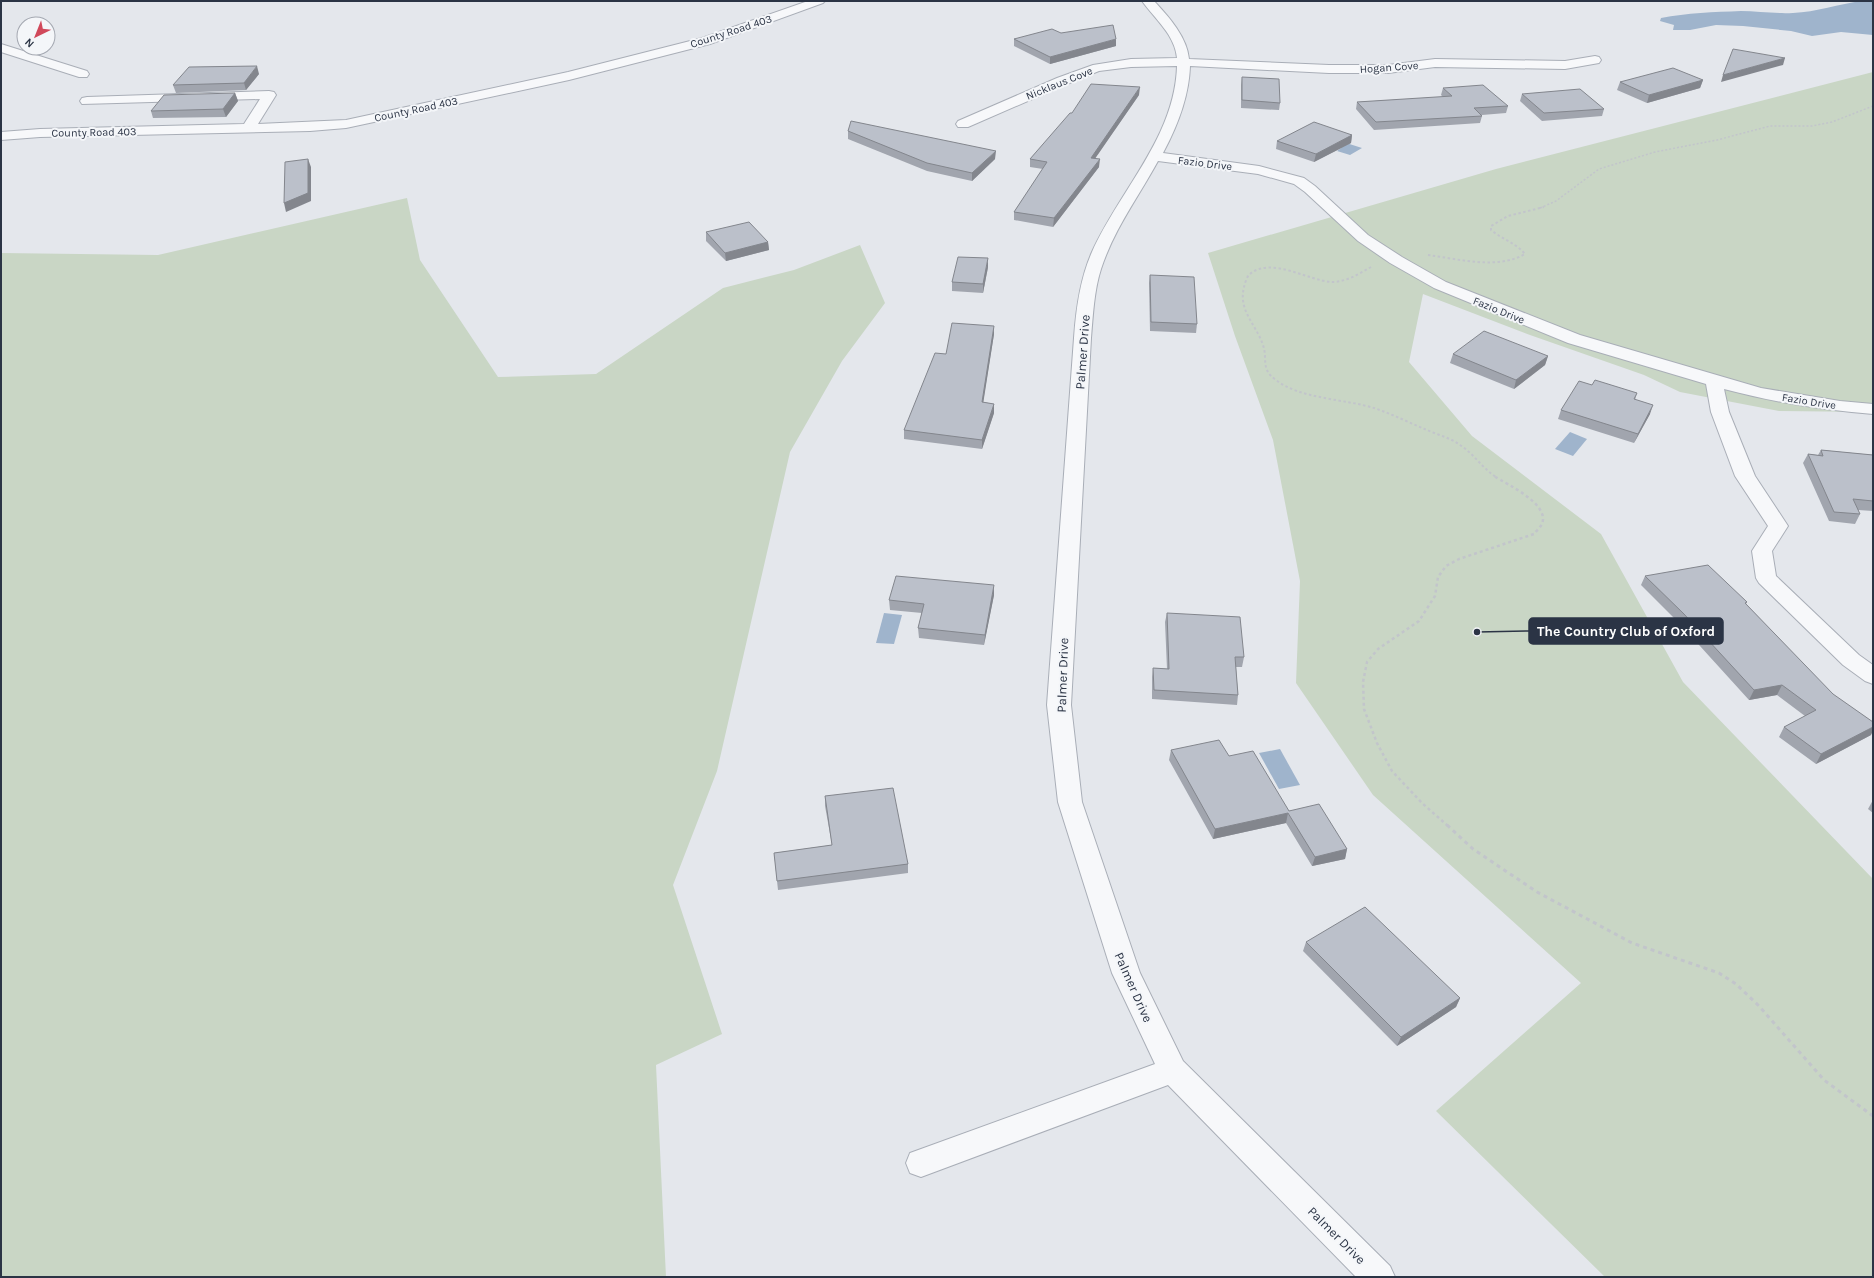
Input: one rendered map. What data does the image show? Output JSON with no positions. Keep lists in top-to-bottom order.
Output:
{
  "streets": {
    "street": [
      "County Road 403",
      "Hogan Cove",
      "Nicklaus Cove",
      "Fazio Drive",
      "Palmer Drive"
    ]
  },
  "crossings": [
    ["Hogan Cove", "Nicklaus Cove"],
    ["Hogan Cove", "Palmer Drive"],
    ["Nicklaus Cove", "Palmer Drive"],
    ["Fazio Drive", "Palmer Drive"]
  ],
  "places": ["The Country Club of Oxford"],
  "north": "bottom left"
}
